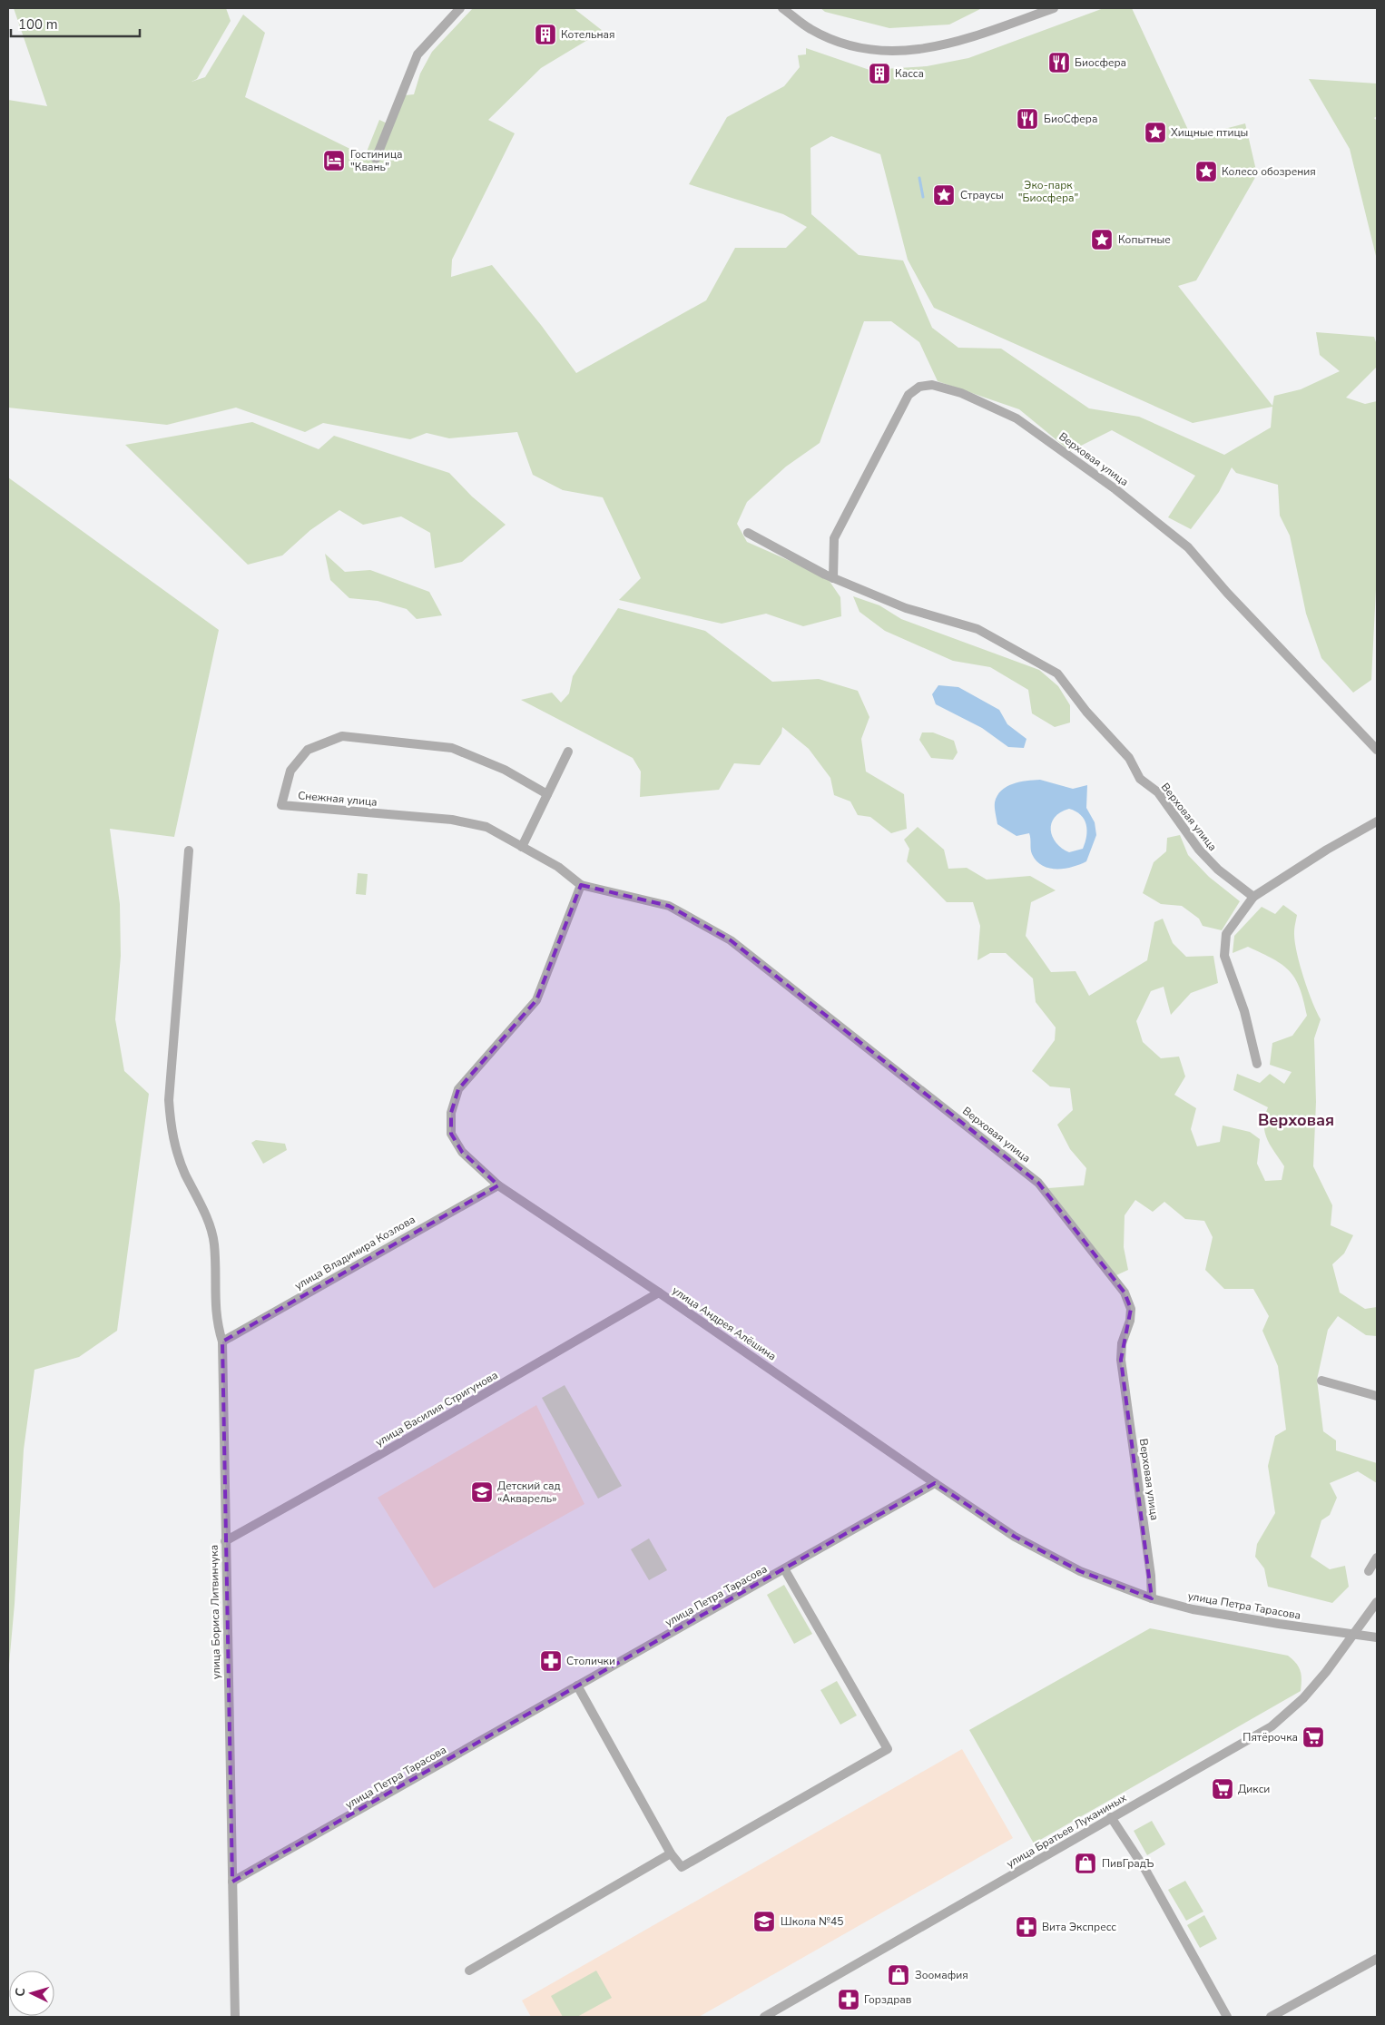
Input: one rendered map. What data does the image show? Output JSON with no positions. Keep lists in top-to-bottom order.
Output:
{
  "streets": {
    "street": [
      "Верховая улица",
      "Снежная улица",
      "улица Владимира Козлова",
      "улица Андрея Алёшина",
      "улица Василия Стригунова",
      "улица Петра Тарасова",
      "улица Бориса Литвинчука",
      "улица Братьев Луканиных"
    ]
  },
  "crossings": [
    ["Верховая улица", "Снежная улица"],
    ["Верховая улица", "улица Андрея Алёшина"],
    ["Верховая улица", "улица Петра Тарасова"],
    ["Снежная улица", "улица Андрея Алёшина"],
    ["улица Владимира Козлова", "улица Андрея Алёшина"],
    ["улица Владимира Козлова", "улица Бориса Литвинчука"],
    ["улица Андрея Алёшина", "улица Василия Стригунова"],
    ["улица Андрея Алёшина", "улица Петра Тарасова"],
    ["улица Василия Стригунова", "улица Бориса Литвинчука"],
    ["улица Петра Тарасова", "улица Бориса Литвинчука"],
    ["улица Петра Тарасова", "улица Братьев Луканиных"]
  ],
  "districts": ["Верховая"],
  "parks": ["Эко-парк \"Биосфера\""],
  "places": {
    "building": ["Котельная", "Касса"],
    "restaurant": ["Биосфера", "БиоСфера"],
    "place": [
      "Хищные птицы",
      "Колесо обозрения",
      "Страусы",
      "Копытные"
    ],
    "hotel": ["Гостиница \"Квань\""],
    "school or university": ["Детский сад «Акварель»", "Школа №45"],
    "pharmacy": ["Столички", "Вита Экспресс", "Горздрав"],
    "supermarket": ["Пятёрочка", "Дикси"],
    "shop": ["ПивГрадЪ", "Зоомафия"]
  },
  "scale_bar": "100 m",
  "north": "left"
}
